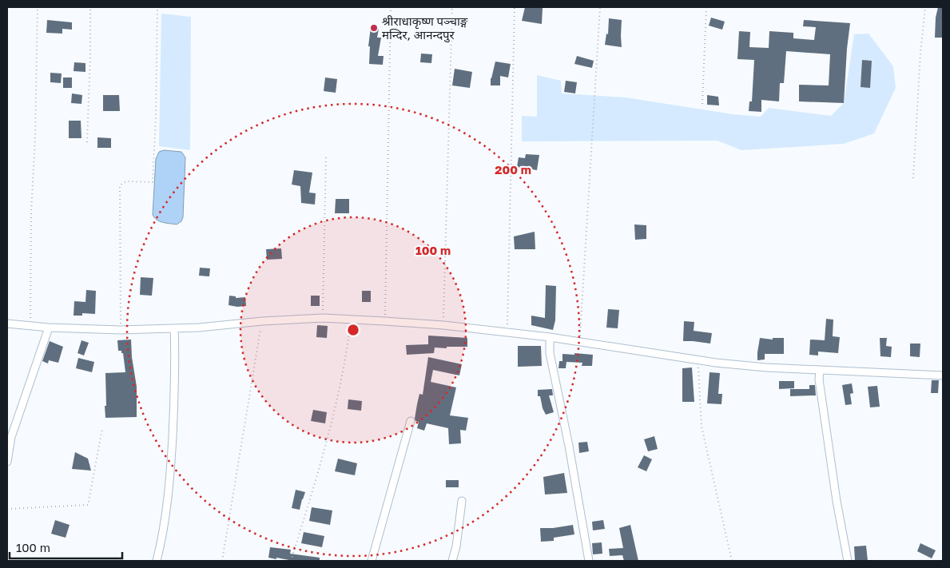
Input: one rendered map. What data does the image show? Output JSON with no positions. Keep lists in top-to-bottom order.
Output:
{
  "places": ["श्रीराधाकृष्ण पञ्चाङ्ग मन्दिर, आनन्दपुर"],
  "scale_bar": "100 m",
  "rings": ["200 m", "100 m"]
}
